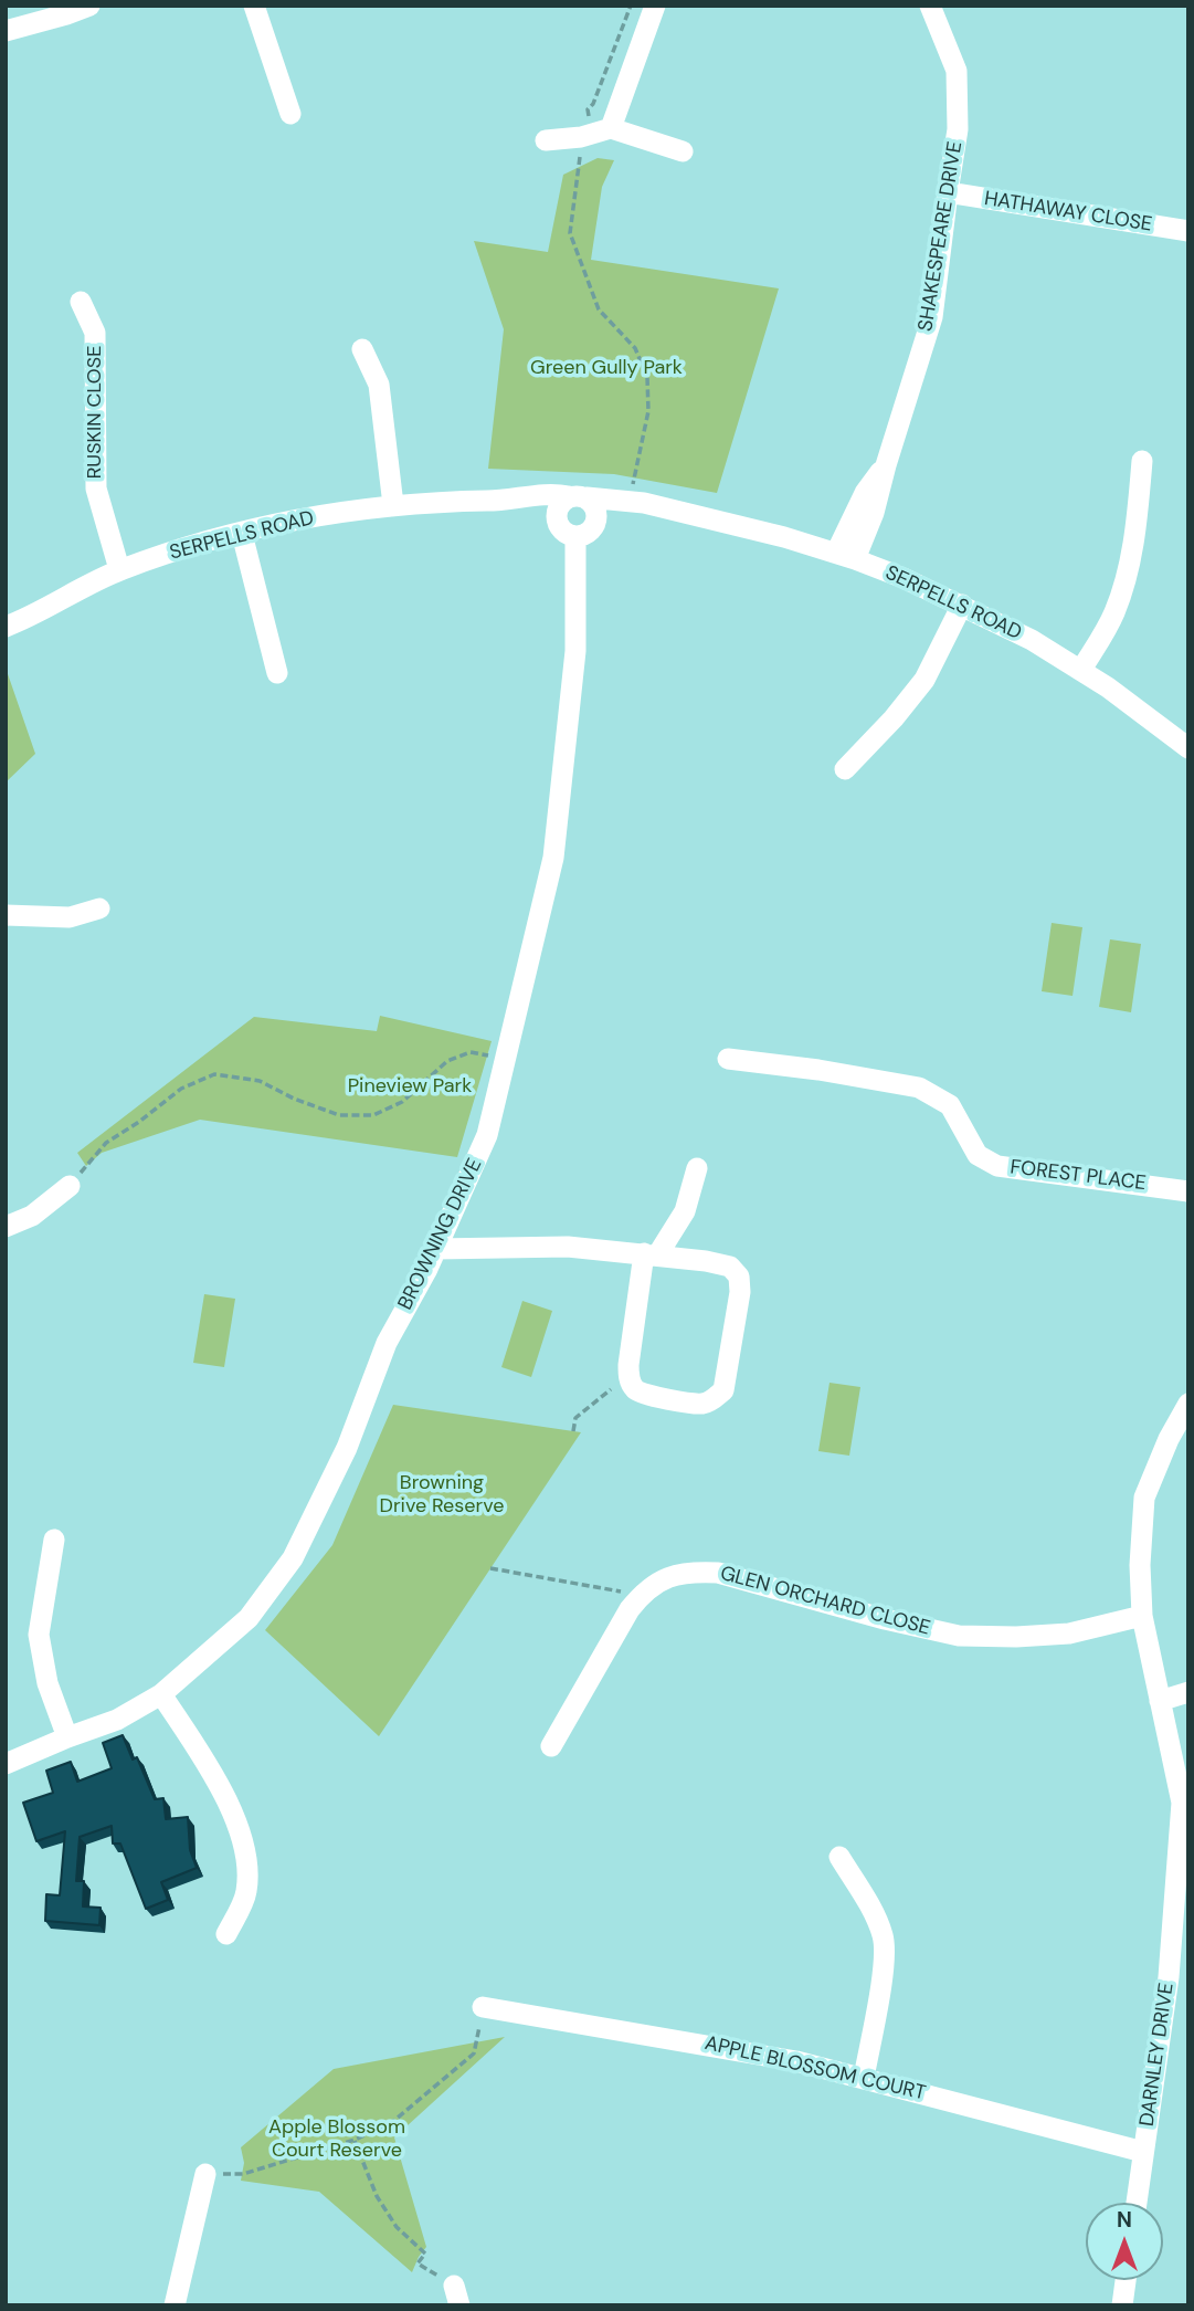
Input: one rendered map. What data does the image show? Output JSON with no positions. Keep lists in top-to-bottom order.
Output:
{
  "streets": {
    "street": [
      "HATHAWAY CLOSE",
      "SHAKESPEARE DRIVE",
      "RUSKIN CLOSE",
      "SERPELLS ROAD",
      "FOREST PLACE",
      "BROWNING DRIVE",
      "GLEN ORCHARD CLOSE",
      "DARNLEY DRIVE",
      "APPLE BLOSSOM COURT"
    ]
  },
  "crossings": [
    ["HATHAWAY CLOSE", "SHAKESPEARE DRIVE"],
    ["SHAKESPEARE DRIVE", "SERPELLS ROAD"],
    ["RUSKIN CLOSE", "SERPELLS ROAD"],
    ["SERPELLS ROAD", "BROWNING DRIVE"],
    ["GLEN ORCHARD CLOSE", "DARNLEY DRIVE"],
    ["DARNLEY DRIVE", "APPLE BLOSSOM COURT"]
  ],
  "parks": [
    "Green Gully Park",
    "Pineview Park",
    "Browning Drive Reserve",
    "Apple Blossom Court Reserve"
  ],
  "north": "top"
}
